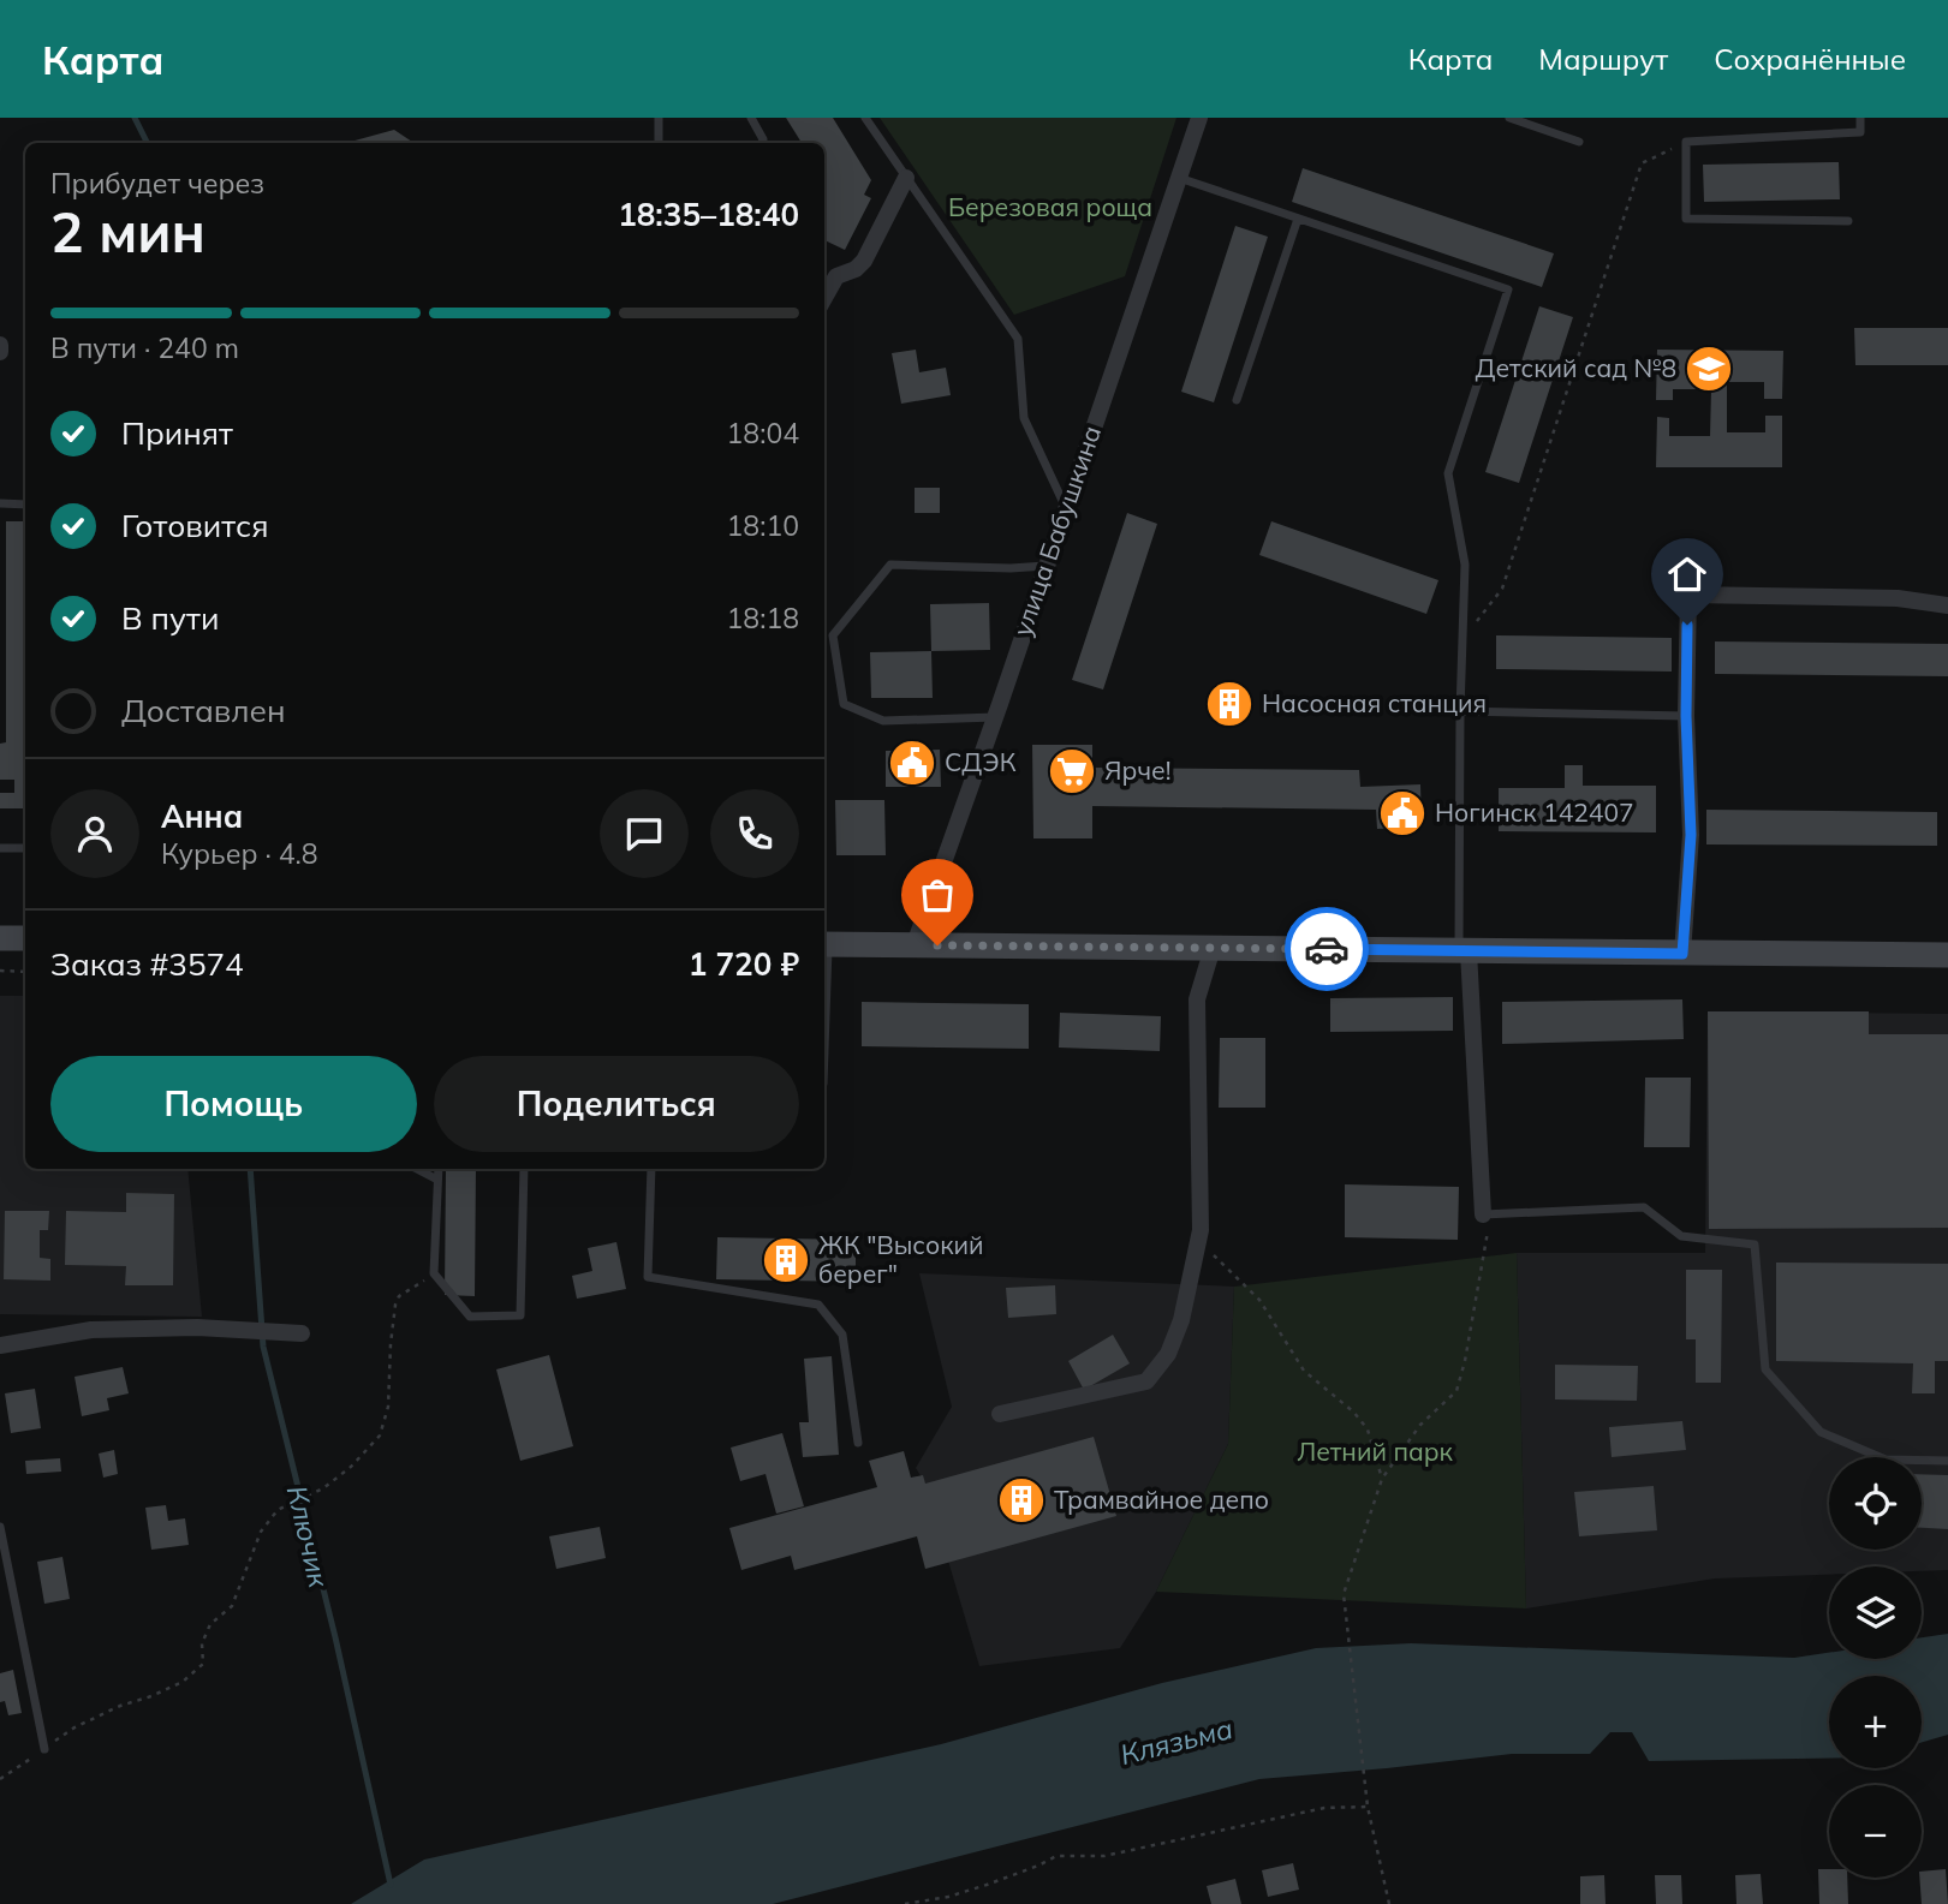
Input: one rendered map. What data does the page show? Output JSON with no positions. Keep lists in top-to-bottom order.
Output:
{
  "streets": {
    "street": ["улица Бабушкина"]
  },
  "water": ["Ключик", "Клязьма"],
  "parks": ["Березовая роща", "Летний парк"],
  "places": {
    "school or university": ["Детский сад №8"],
    "building": ["Насосная станция", "ЖК \"Высокий берег\"", "Трамвайное депо"],
    "public building": ["СДЭК", "Ногинск 142407"],
    "supermarket": ["Ярче!"]
  },
  "page": {
    "header": "Карта",
    "nav": ["Карта", "Маршрут", "Сохранённые"],
    "heading": ["2 мин", "Прибудет через", "18:35–18:40"],
    "panel": [
      "Анна",
      "Курьер · 4.8",
      "Заказ #3574",
      "1 720 ₽"
    ],
    "bar": "В пути · 240 m",
    "list": [
      ["Принят", "18:04"],
      ["Готовится", "18:10"],
      ["В пути", "18:18"],
      "Доставлен"
    ],
    "buttons": ["Помощь", "Поделиться"],
    "map_buttons": ["+", "−"]
  }
}
